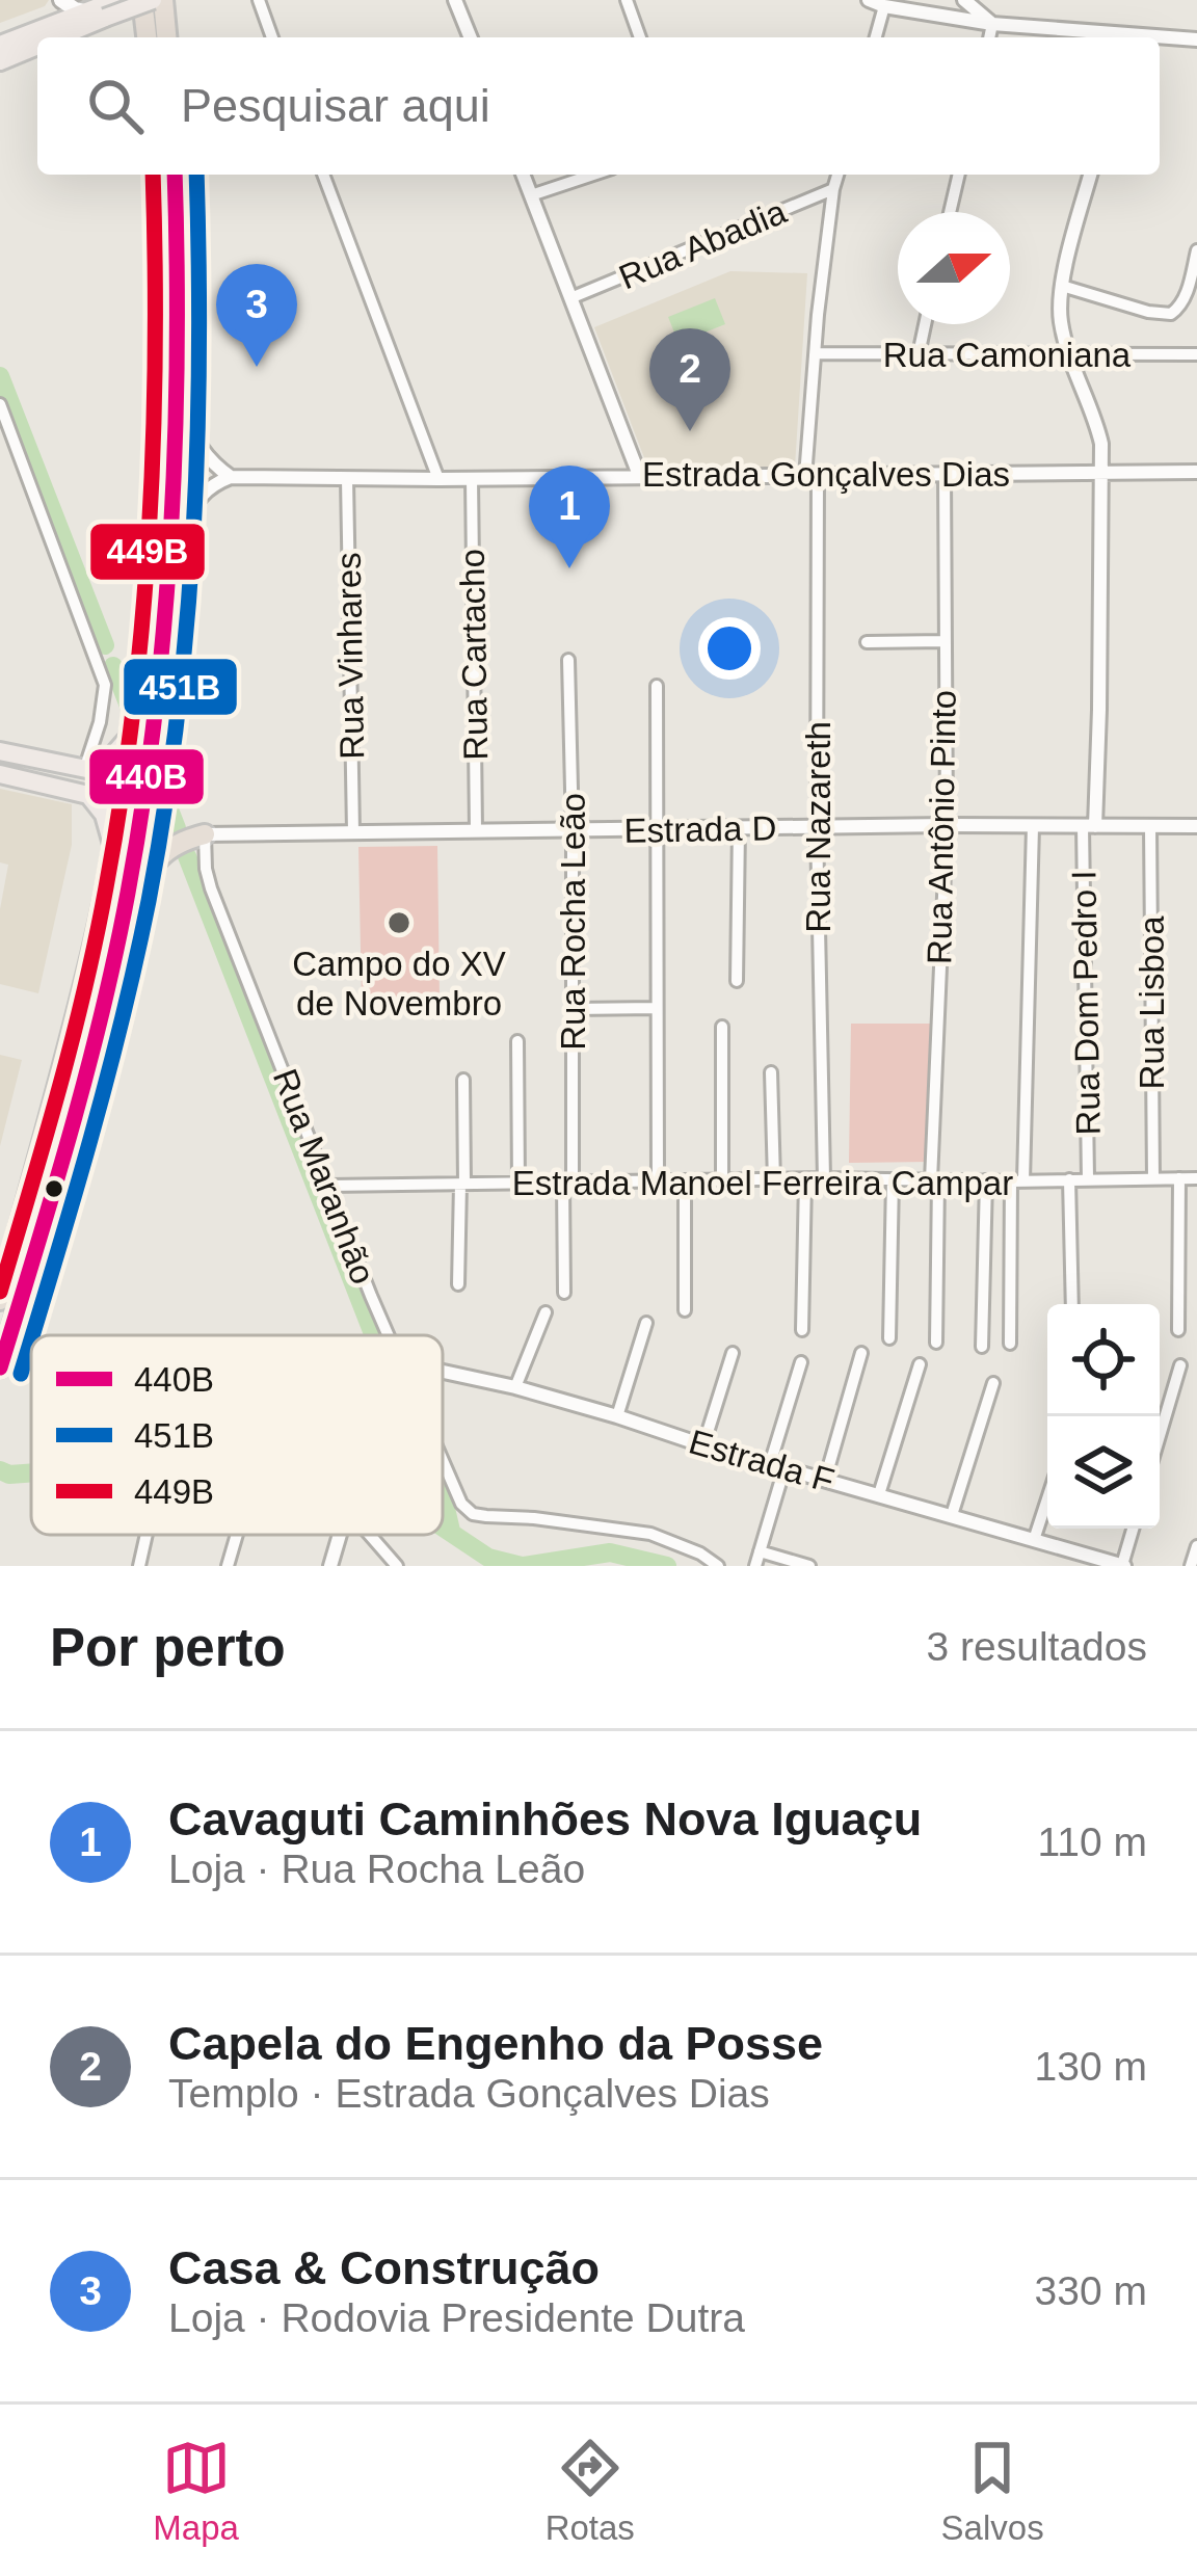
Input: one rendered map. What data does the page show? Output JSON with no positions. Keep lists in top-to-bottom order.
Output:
{
  "streets": {
    "street": [
      "Rua Abadia",
      "Rua Camoniana",
      "Estrada Gonçalves Dias",
      "Rua Cartacho",
      "Rua Vinhares",
      "Rua Nazareth",
      "Rua Antônio Pinto",
      "Estrada D",
      "Rua Rocha Leão",
      "Rua Dom Pedro I",
      "Rua Lisboa",
      "Rua Maranhão",
      "Estrada Manoel Ferreira Campar",
      "Estrada F"
    ]
  },
  "crossings": [
    ["Rua Abadia", "Rua Nazareth"],
    ["Rua Camoniana", "Rua Nazareth"],
    ["Estrada Gonçalves Dias", "Rua Cartacho"],
    ["Estrada Gonçalves Dias", "Rua Vinhares"],
    ["Estrada Gonçalves Dias", "Rua Nazareth"],
    ["Estrada Gonçalves Dias", "Rua Antônio Pinto"],
    ["Rua Cartacho", "Estrada D"],
    ["Rua Vinhares", "Estrada D"],
    ["Rua Nazareth", "Estrada D"],
    ["Rua Nazareth", "Estrada Manoel Ferreira Campar"],
    ["Rua Antônio Pinto", "Estrada D"],
    ["Rua Antônio Pinto", "Estrada Manoel Ferreira Campar"],
    ["Estrada D", "Rua Rocha Leão"],
    ["Estrada D", "Rua Dom Pedro I"],
    ["Estrada D", "Rua Lisboa"],
    ["Estrada D", "Rua Maranhão"],
    ["Rua Rocha Leão", "Estrada Manoel Ferreira Campar"],
    ["Rua Dom Pedro I", "Estrada Manoel Ferreira Campar"],
    ["Rua Lisboa", "Estrada Manoel Ferreira Campar"],
    ["Rua Maranhão", "Estrada Manoel Ferreira Campar"]
  ],
  "places": ["Campo do XV de Novembro"],
  "lines": ["transit line 440B", "transit line 451B", "transit line 449B"],
  "legend": ["440B", "451B", "449B"],
  "north": "right",
  "page": {
    "search": "Pesquisar aqui",
    "pins": ["3", "2", "1"],
    "heading": ["Por perto", "3 resultados"],
    "list": [
      {
        "mark": "1",
        "name": "Cavaguti Caminhões Nova Iguaçu",
        "note": "Loja · Rua Rocha Leão",
        "value": "110 m"
      },
      {
        "mark": "2",
        "name": "Capela do Engenho da Posse",
        "note": "Templo · Estrada Gonçalves Dias",
        "value": "130 m"
      },
      {
        "mark": "3",
        "name": "Casa & Construção",
        "note": "Loja · Rodovia Presidente Dutra",
        "value": "330 m"
      }
    ],
    "nav": ["Mapa", "Rotas", "Salvos"]
  }
}
